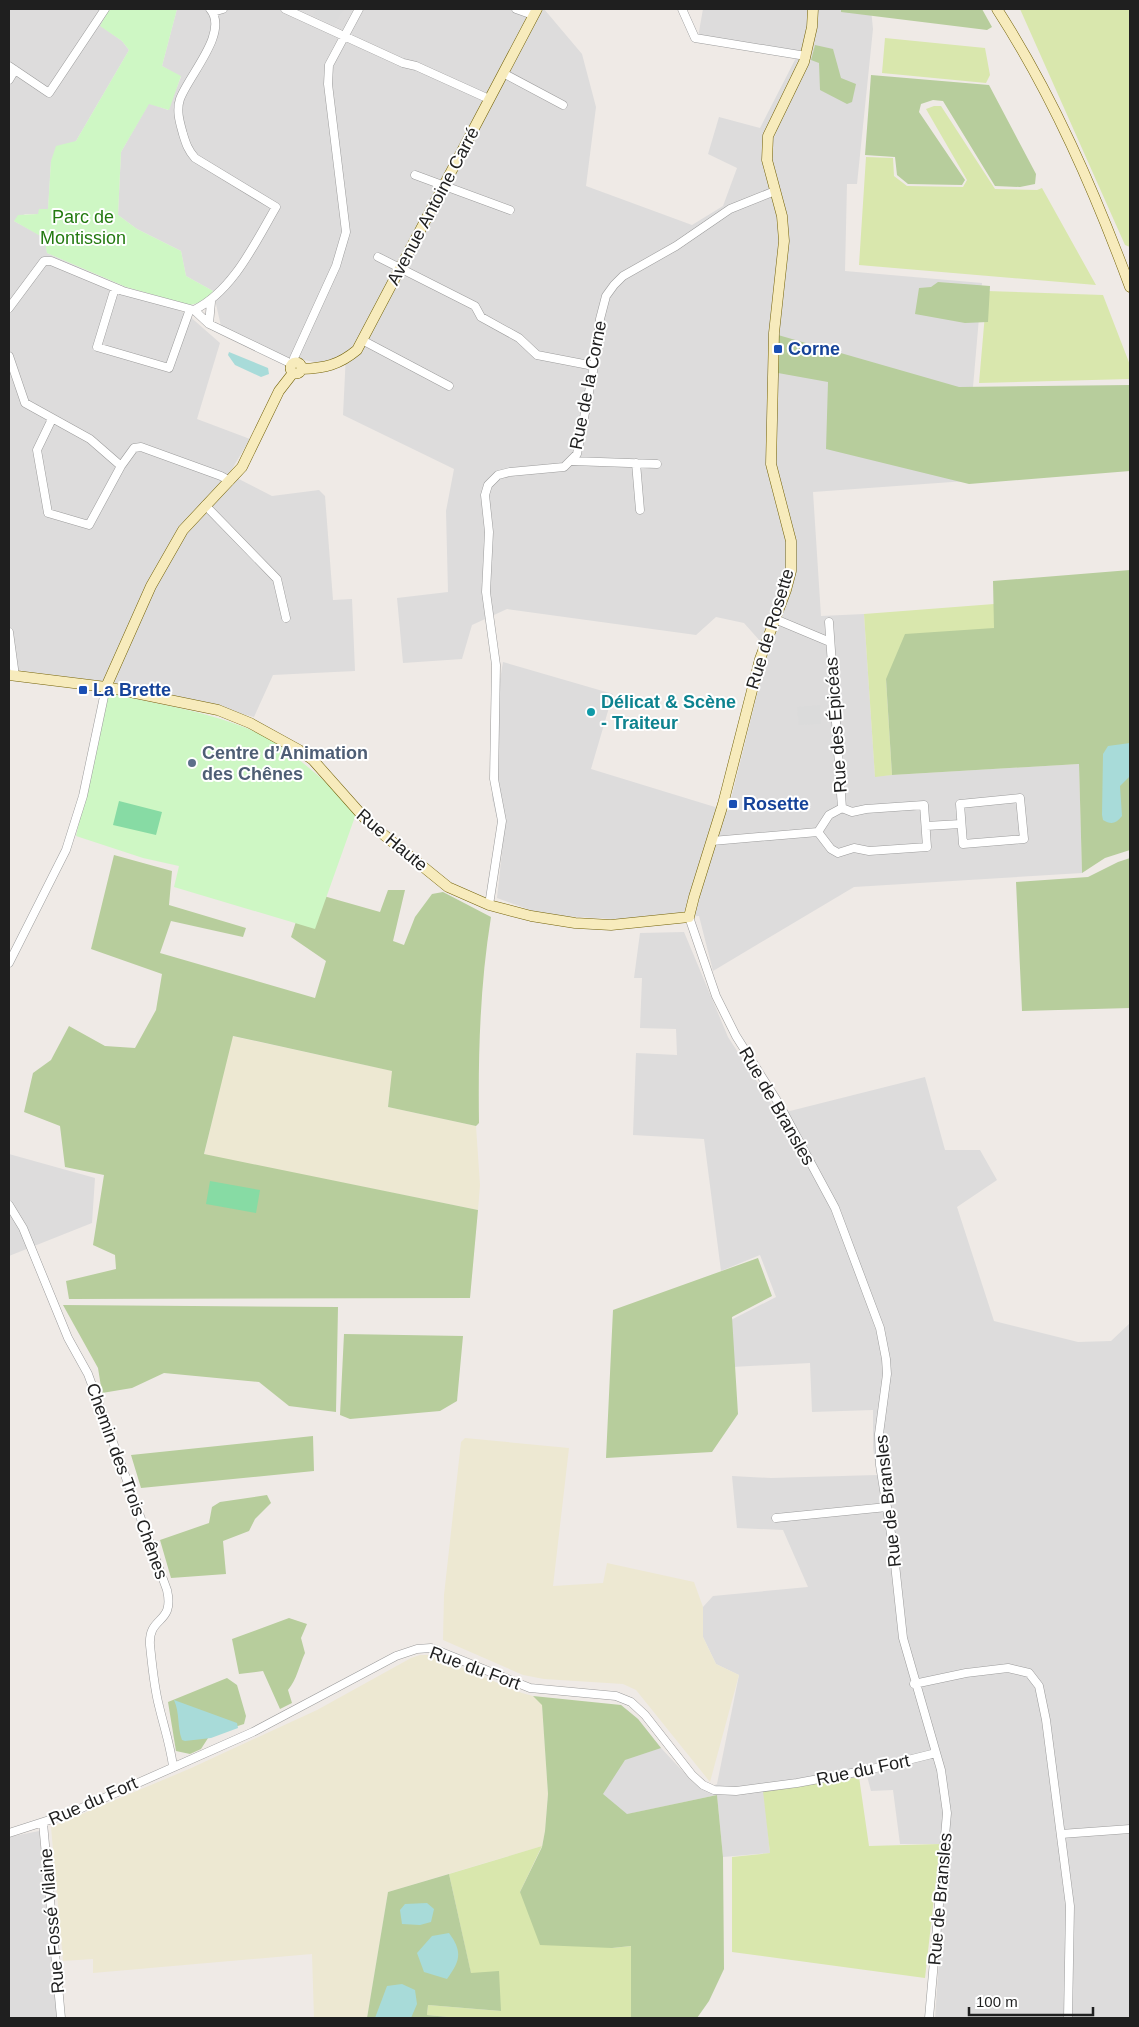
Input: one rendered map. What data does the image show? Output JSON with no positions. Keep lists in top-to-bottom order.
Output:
{
  "streets": {
    "street": [
      "Avenue Antoine Carré",
      "Rue de la Corne",
      "Rue de Rosette",
      "Rue des Épicéas",
      "Rue Haute",
      "Rue de Bransles",
      "Chemin des Trois Chênes",
      "Rue du Fort",
      "Rue Fossé Vilaine"
    ]
  },
  "crossings": [
    ["Rue de la Corne", "Rue de Rosette"],
    ["Rue de la Corne", "Rue Haute"],
    ["Rue de Rosette", "Rue des Épicéas"],
    ["Rue de Rosette", "Rue Haute"],
    ["Rue de Rosette", "Rue de Bransles"],
    ["Rue Haute", "Rue de Bransles"],
    ["Rue de Bransles", "Rue du Fort"],
    ["Chemin des Trois Chênes", "Rue du Fort"],
    ["Rue du Fort", "Rue Fossé Vilaine"]
  ],
  "parks": ["Parc de Montission"],
  "places": {
    "transit": ["Corne", "La Brette", "Rosette"],
    "other": ["Délicat & Scène - Traiteur", "Centre d’Animation des Chênes"]
  },
  "scale_bar": "100 m"
}
